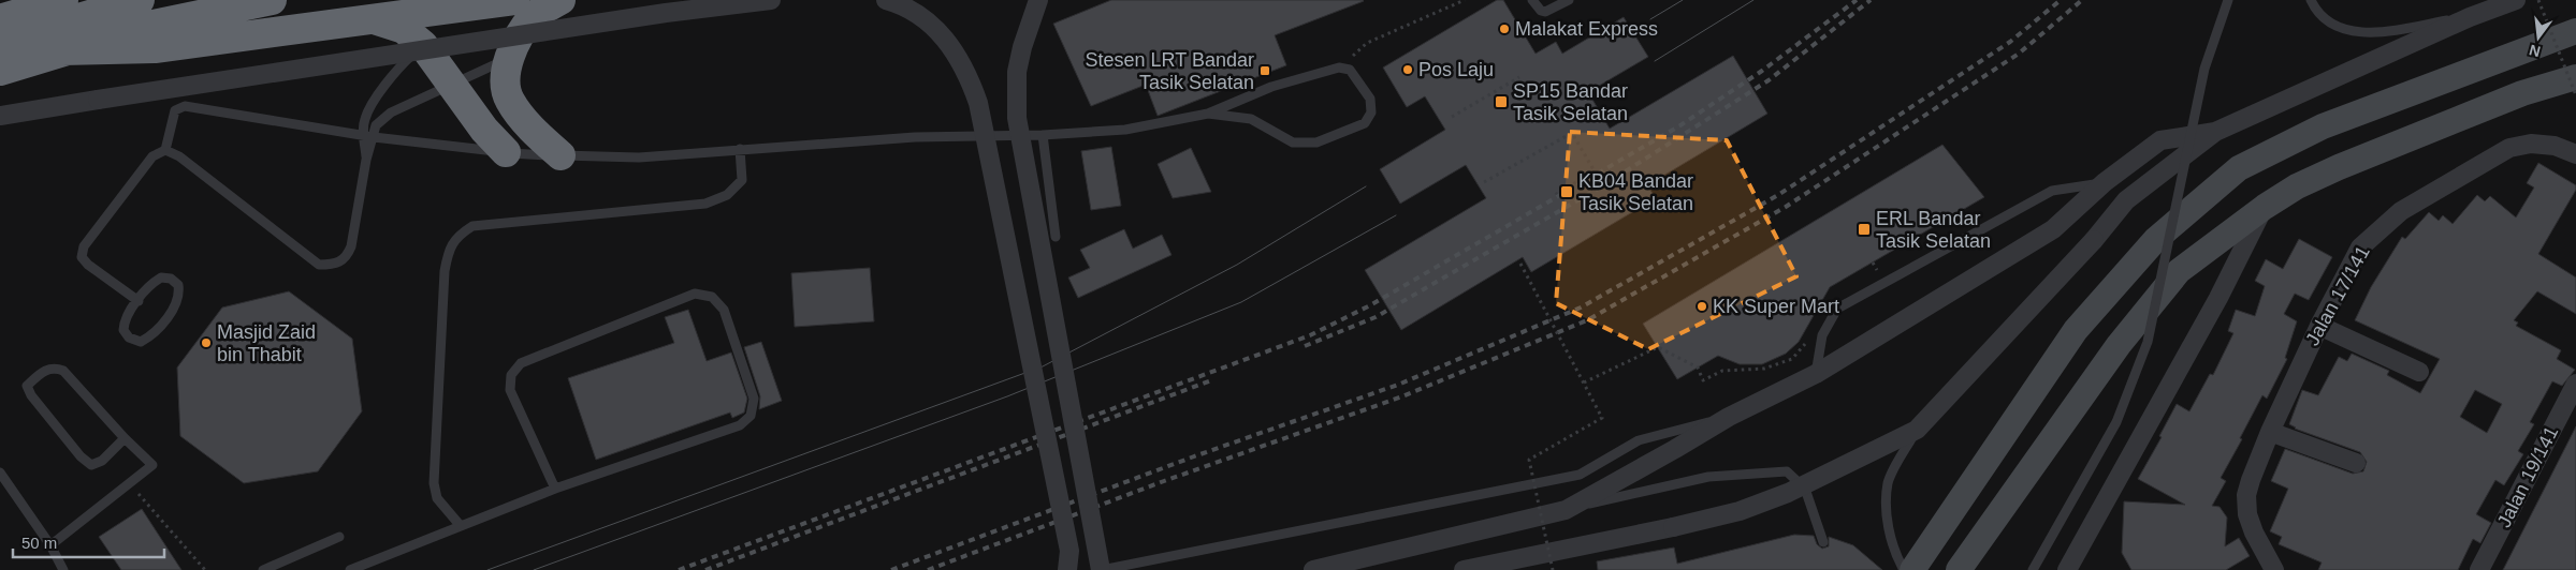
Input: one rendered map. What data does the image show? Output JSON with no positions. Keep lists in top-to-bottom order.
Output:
{
  "streets": {
    "street": ["Jalan 17/141", "Jalan 19/141"]
  },
  "places": {
    "other": [
      "Malakat Express",
      "Pos Laju",
      "KK Super Mart",
      "Masjid Zaid bin Thabit"
    ],
    "transit": [
      "Stesen LRT Bandar Tasik Selatan",
      "SP15 Bandar Tasik Selatan",
      "KB04 Bandar Tasik Selatan",
      "ERL Bandar Tasik Selatan"
    ]
  },
  "scale_bar": "50 m",
  "north": "bottom"
}
